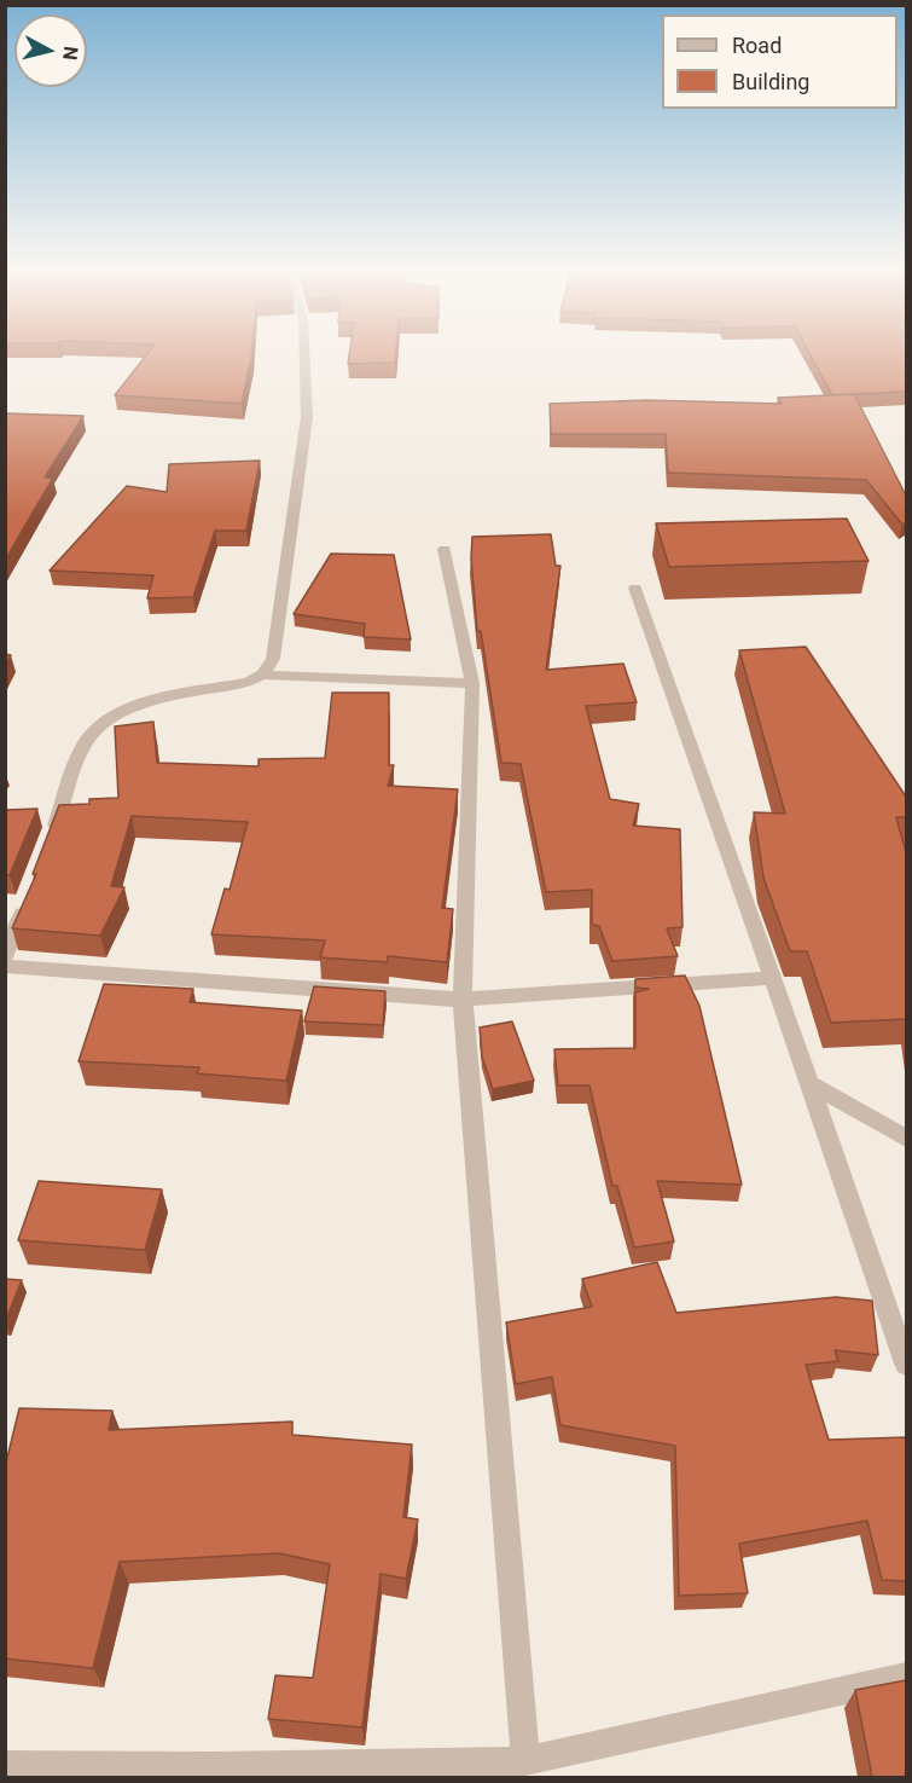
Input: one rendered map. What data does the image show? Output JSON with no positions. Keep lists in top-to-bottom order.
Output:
{
  "legend": ["Road", "Building"],
  "north": "right"
}
